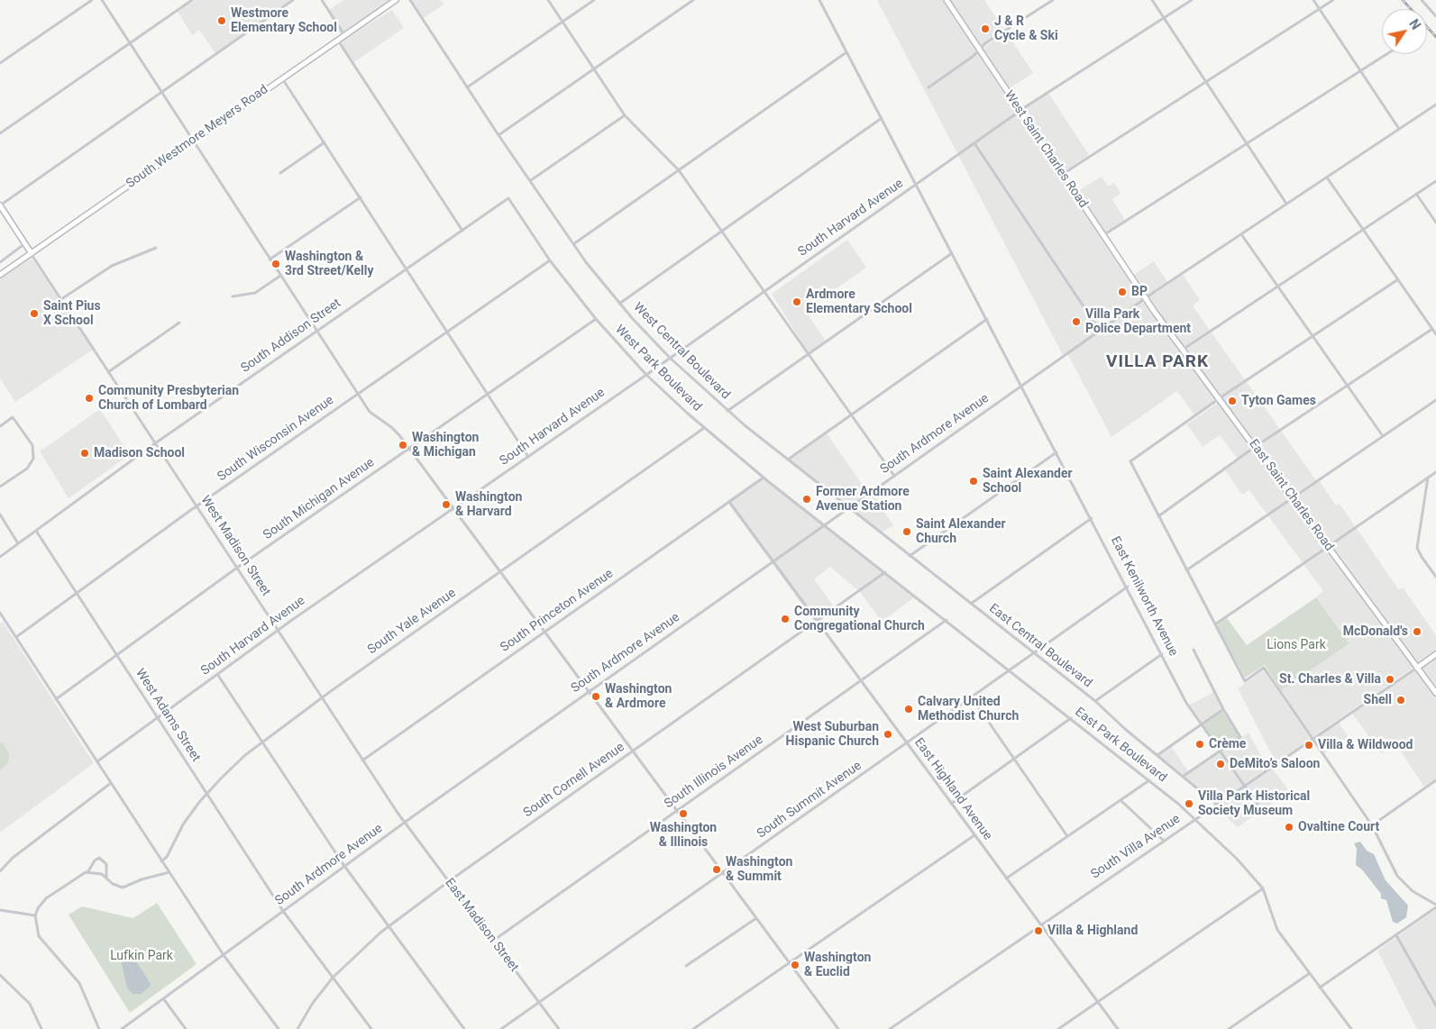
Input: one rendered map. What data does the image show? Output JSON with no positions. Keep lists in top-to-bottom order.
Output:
{
  "streets": {
    "main road": ["South Westmore Meyers Road", "West Saint Charles Road", "East Saint Charles Road"],
    "street": [
      "South Harvard Avenue",
      "South Addison Street",
      "West Central Boulevard",
      "West Park Boulevard",
      "South Ardmore Avenue",
      "South Wisconsin Avenue",
      "South Michigan Avenue",
      "West Madison Street",
      "East Kenilworth Avenue",
      "South Princeton Avenue",
      "South Yale Avenue",
      "East Central Boulevard",
      "West Adams Street",
      "East Park Boulevard",
      "South Illinois Avenue",
      "South Cornell Avenue",
      "East Highland Avenue",
      "South Summit Avenue",
      "South Villa Avenue",
      "East Madison Street"
    ]
  },
  "crossings": [
    ["West Saint Charles Road", "South Harvard Avenue"],
    ["West Saint Charles Road", "South Ardmore Avenue"],
    ["West Saint Charles Road", "East Saint Charles Road"],
    ["South Harvard Avenue", "West Central Boulevard"],
    ["South Harvard Avenue", "West Park Boulevard"],
    ["South Harvard Avenue", "West Madison Street"],
    ["South Harvard Avenue", "East Kenilworth Avenue"],
    ["South Harvard Avenue", "West Adams Street"],
    ["South Addison Street", "West Park Boulevard"],
    ["South Addison Street", "West Madison Street"],
    ["South Addison Street", "West Adams Street"],
    ["West Central Boulevard", "South Ardmore Avenue"],
    ["West Central Boulevard", "East Central Boulevard"],
    ["West Park Boulevard", "South Ardmore Avenue"],
    ["West Park Boulevard", "South Wisconsin Avenue"],
    ["West Park Boulevard", "South Michigan Avenue"],
    ["West Park Boulevard", "South Princeton Avenue"],
    ["West Park Boulevard", "South Yale Avenue"],
    ["West Park Boulevard", "East Park Boulevard"],
    ["South Ardmore Avenue", "East Saint Charles Road"],
    ["South Ardmore Avenue", "West Madison Street"],
    ["South Ardmore Avenue", "East Kenilworth Avenue"],
    ["South Ardmore Avenue", "East Central Boulevard"],
    ["South Ardmore Avenue", "West Adams Street"],
    ["South Ardmore Avenue", "East Park Boulevard"],
    ["South Ardmore Avenue", "East Highland Avenue"],
    ["South Ardmore Avenue", "East Madison Street"],
    ["South Wisconsin Avenue", "West Madison Street"],
    ["South Wisconsin Avenue", "West Adams Street"],
    ["East Saint Charles Road", "South Villa Avenue"],
    ["South Michigan Avenue", "West Madison Street"],
    ["South Michigan Avenue", "West Adams Street"],
    ["West Madison Street", "South Princeton Avenue"],
    ["West Madison Street", "South Yale Avenue"],
    ["West Madison Street", "East Madison Street"],
    ["East Kenilworth Avenue", "South Summit Avenue"],
    ["East Kenilworth Avenue", "South Villa Avenue"],
    ["South Princeton Avenue", "East Highland Avenue"],
    ["South Yale Avenue", "West Adams Street"],
    ["East Central Boulevard", "South Summit Avenue"],
    ["East Central Boulevard", "South Villa Avenue"],
    ["West Adams Street", "South Cornell Avenue"],
    ["East Park Boulevard", "South Illinois Avenue"],
    ["East Park Boulevard", "South Cornell Avenue"],
    ["East Park Boulevard", "South Summit Avenue"],
    ["East Park Boulevard", "South Villa Avenue"],
    ["South Illinois Avenue", "East Highland Avenue"],
    ["South Illinois Avenue", "East Madison Street"],
    ["South Cornell Avenue", "East Highland Avenue"],
    ["South Cornell Avenue", "East Madison Street"],
    ["East Highland Avenue", "South Summit Avenue"],
    ["East Highland Avenue", "South Villa Avenue"],
    ["South Summit Avenue", "East Madison Street"]
  ],
  "districts": ["VILLA PARK"],
  "parks": ["Lions Park", "Lufkin Park"],
  "places": [
    "Westmore Elementary School",
    "J & R Cycle & Ski",
    "Washington & 3rd Street/Kelly",
    "BP",
    "Ardmore Elementary School",
    "Saint Pius X School",
    "Villa Park Police Department",
    "Community Presbyterian Church of Lombard",
    "Tyton Games",
    "Washington & Michigan",
    "Madison School",
    "Saint Alexander School",
    "Former Ardmore Avenue Station",
    "Washington & Harvard",
    "Saint Alexander Church",
    "Community Congregational Church",
    "McDonald's",
    "St. Charles & Villa",
    "Washington & Ardmore",
    "Shell",
    "Calvary United Methodist Church",
    "West Suburban Hispanic Church",
    "Crème",
    "Villa & Wildwood",
    "DeMito’s Saloon",
    "Villa Park Historical Society Museum",
    "Washington & Illinois",
    "Ovaltine Court",
    "Washington & Summit",
    "Villa & Highland",
    "Washington & Euclid"
  ],
  "north": "top right"
}
